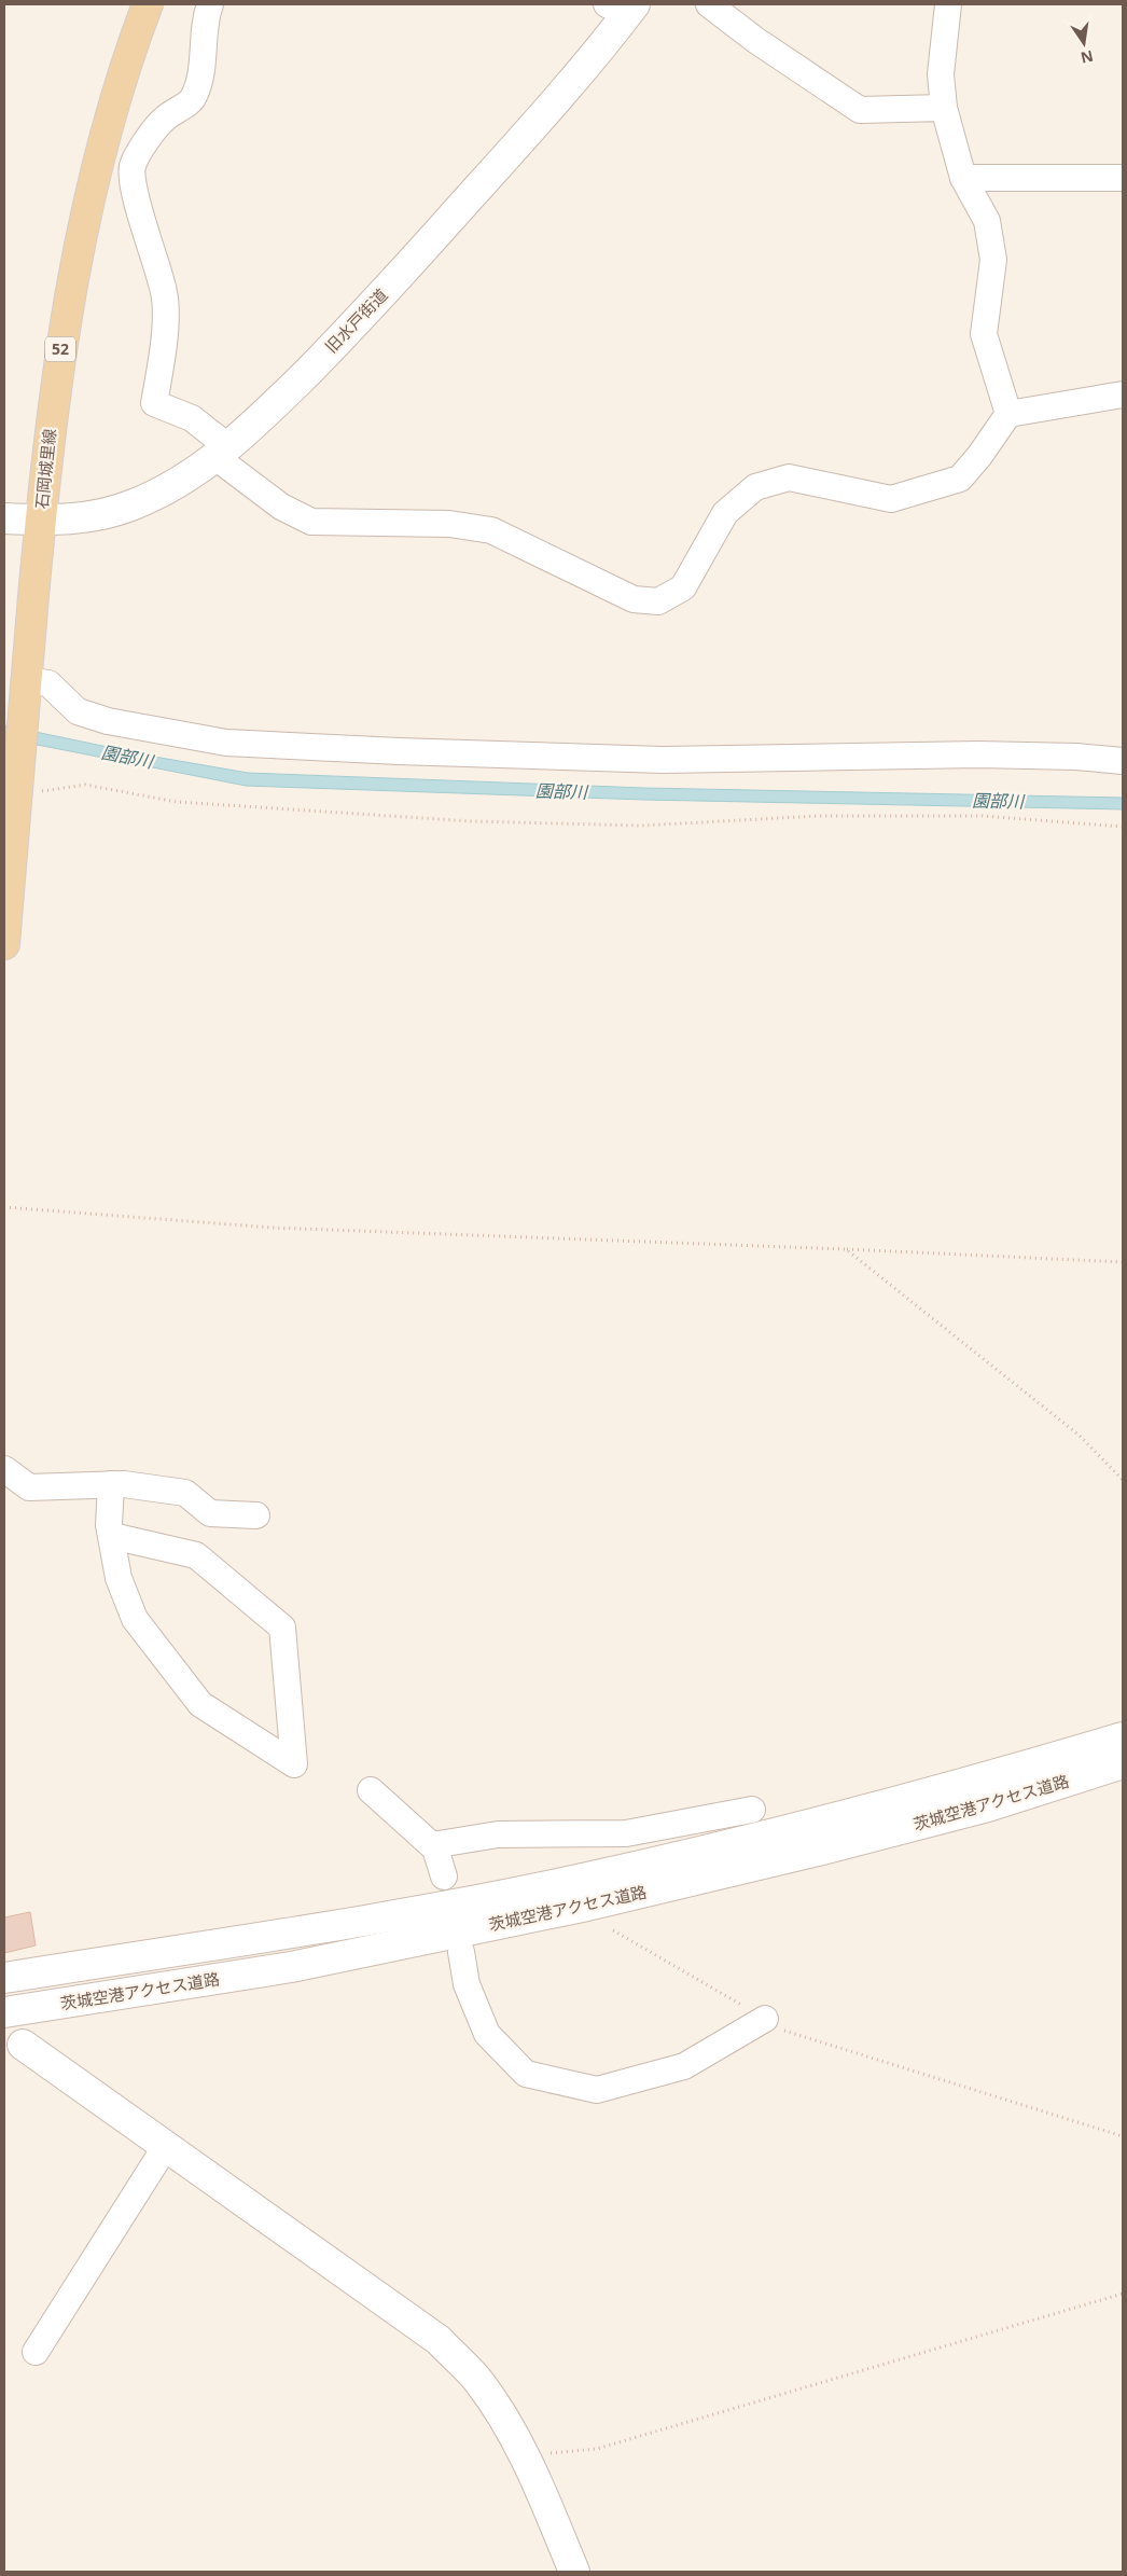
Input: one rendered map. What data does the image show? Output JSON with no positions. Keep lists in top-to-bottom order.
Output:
{
  "streets": {
    "main road": [
      "旧水戸街道",
      "52",
      "石岡城里線",
      "茨城空港アクセス道路"
    ]
  },
  "crossings": [
    ["旧水戸街道", "石岡城里線"]
  ],
  "water": ["園部川"],
  "north": "bottom"
}
